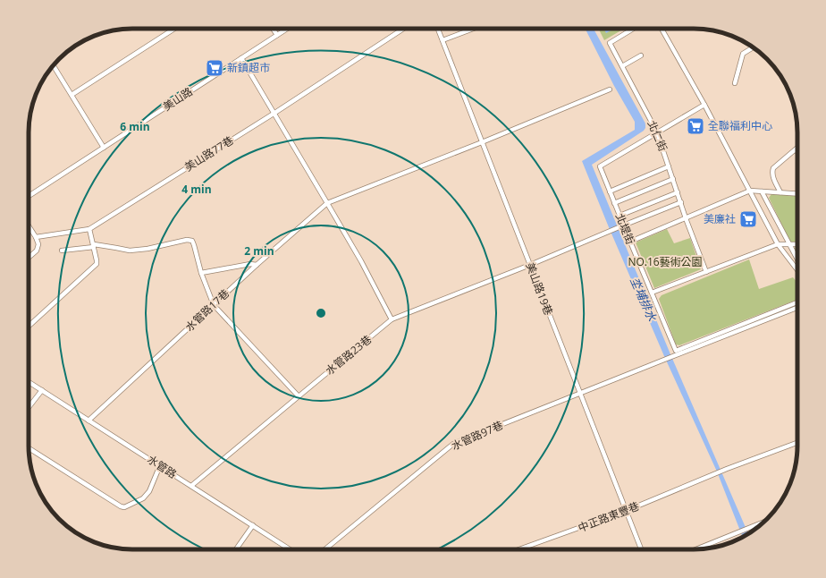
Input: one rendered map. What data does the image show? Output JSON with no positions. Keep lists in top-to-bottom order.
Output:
{
  "streets": {
    "street": [
      "美山路",
      "北仁街",
      "美山路77巷",
      "北堤街",
      "美山路19巷",
      "水管路17巷",
      "水管路23巷",
      "水管路97巷",
      "水管路",
      "中正路東豐巷"
    ]
  },
  "crossings": [
    ["北仁街", "北堤街"],
    ["北仁街", "水管路23巷"],
    ["北堤街", "水管路23巷"],
    ["北堤街", "水管路97巷"],
    ["美山路19巷", "水管路23巷"],
    ["美山路19巷", "水管路97巷"],
    ["美山路19巷", "中正路東豐巷"],
    ["水管路17巷", "水管路"],
    ["水管路23巷", "水管路"]
  ],
  "water": ["坔埔排水"],
  "parks": ["NO.16藝術公園"],
  "places": {
    "supermarket": ["新鎮超市", "全聯福利中心", "美廉社"]
  },
  "rings": ["6 min", "4 min", "2 min"]
}
